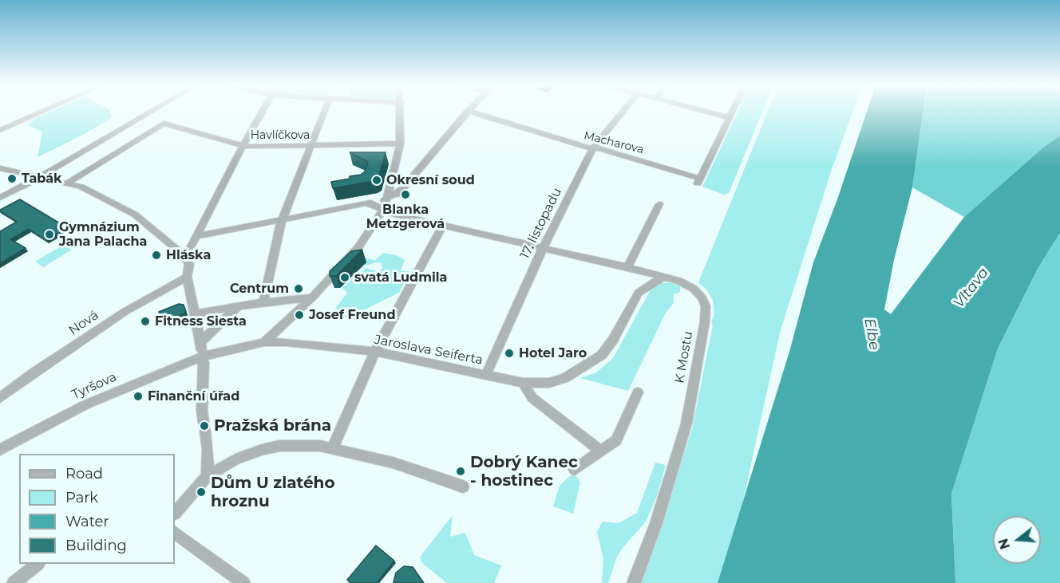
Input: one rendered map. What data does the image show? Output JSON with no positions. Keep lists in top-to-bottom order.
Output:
{
  "streets": {
    "street": [
      "Havlíčkova",
      "Macharova",
      "17. listopadu",
      "Nová",
      "Jaroslava Seiferta",
      "K Mostu",
      "Tyršova"
    ]
  },
  "crossings": [
    ["Macharova", "17. listopadu"],
    ["17. listopadu", "Jaroslava Seiferta"],
    ["17. listopadu", "K Mostu"],
    ["Jaroslava Seiferta", "K Mostu"],
    ["Jaroslava Seiferta", "Tyršova"]
  ],
  "water": ["Vltava", "Elbe"],
  "places": [
    "Tabák",
    "Okresní soud",
    "Blanka Metzgerová",
    "Gymnázium Jana Palacha",
    "Hláska",
    "svatá Ludmila",
    "Centrum",
    "Josef Freund",
    "Fitness Siesta",
    "Hotel Jaro",
    "Finanční úřad",
    "Pražská brána",
    "Dobrý Kanec - hostinec",
    "Dům U zlatého hroznu"
  ],
  "legend": [
    "Road",
    "Park",
    "Water",
    "Building"
  ],
  "north": "left"
}
